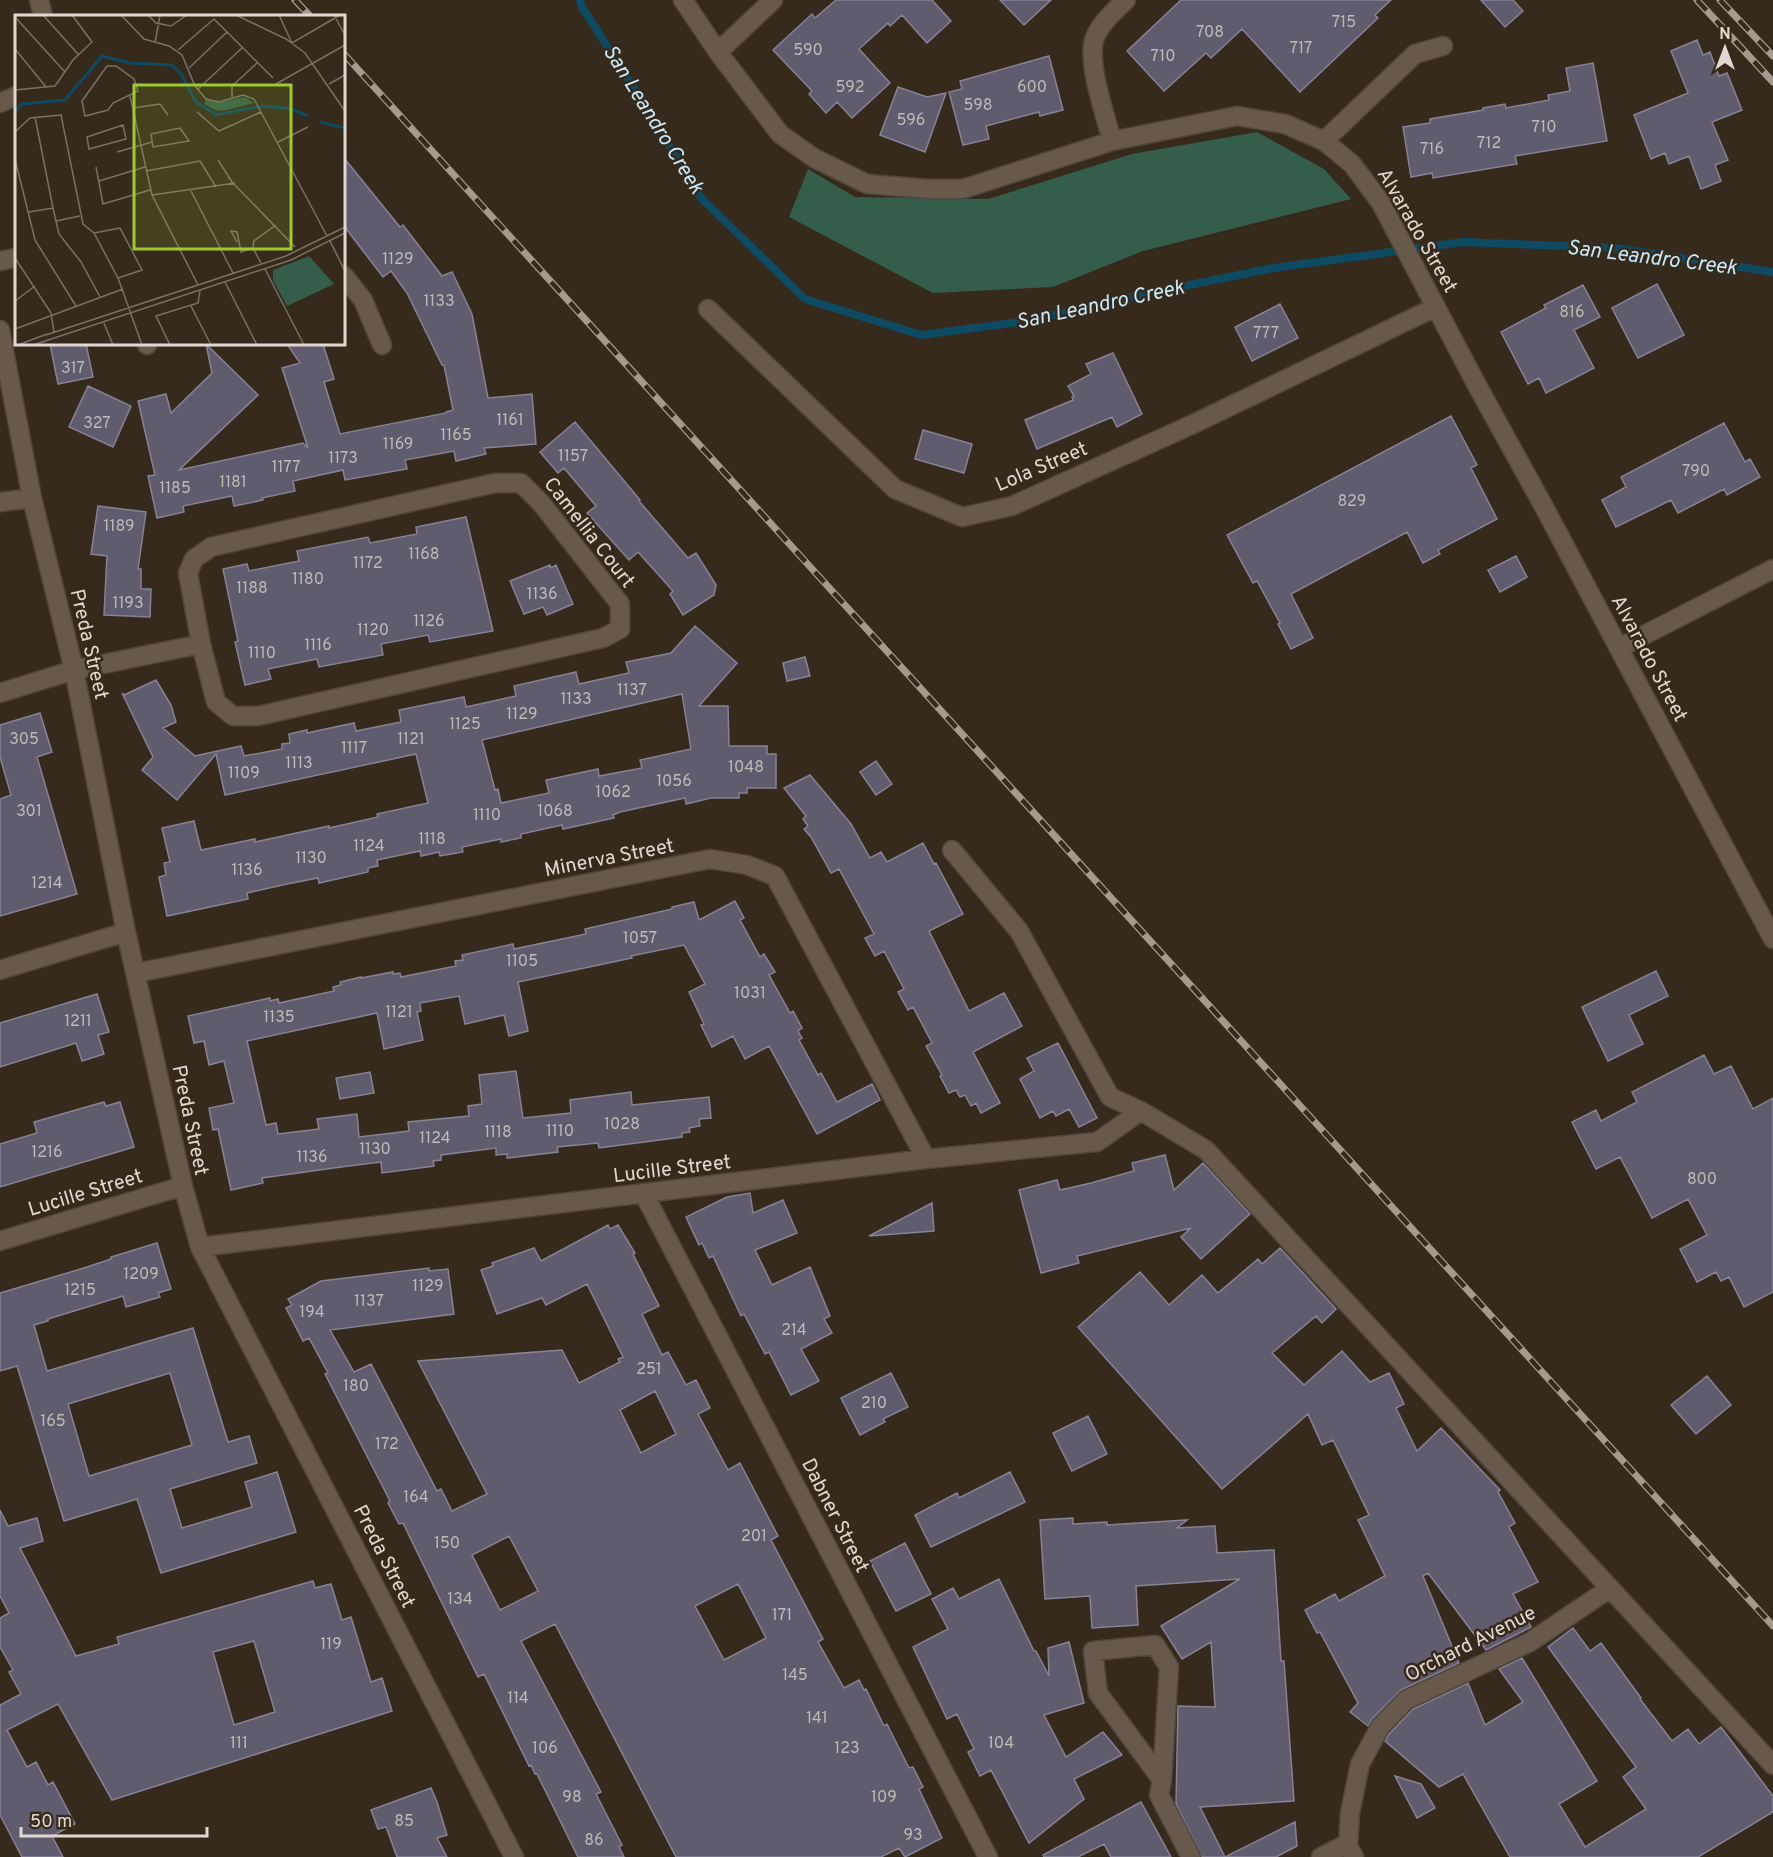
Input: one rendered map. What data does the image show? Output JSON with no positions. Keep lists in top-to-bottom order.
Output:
{
  "streets": {
    "street": [
      "Alvarado Street",
      "Lola Street",
      "Camellia Court",
      "Preda Street",
      "Minerva Street",
      "Lucille Street",
      "Dabner Street",
      "Orchard Avenue"
    ]
  },
  "crossings": [
    ["Alvarado Street", "Lola Street"],
    ["Preda Street", "Minerva Street"],
    ["Preda Street", "Lucille Street"],
    ["Minerva Street", "Lucille Street"],
    ["Lucille Street", "Dabner Street"]
  ],
  "water": ["San Leandro Creek"],
  "house_numbers": [
    "715",
    "708",
    "717",
    "590",
    "710",
    "592",
    "600",
    "598",
    "596",
    "710",
    "712",
    "716",
    "1129",
    "1133",
    "816",
    "777",
    "317",
    "1161",
    "327",
    "1165",
    "1169",
    "1157",
    "1173",
    "1177",
    "790",
    "1181",
    "1185",
    "829",
    "1189",
    "1168",
    "1172",
    "1180",
    "1188",
    "1136",
    "1193",
    "1126",
    "1120",
    "1116",
    "1110",
    "1137",
    "1133",
    "1129",
    "1125",
    "305",
    "1121",
    "1117",
    "1113",
    "1048",
    "1109",
    "1056",
    "1062",
    "301",
    "1068",
    "1110",
    "1118",
    "1124",
    "1130",
    "1136",
    "1214",
    "1057",
    "1105",
    "1031",
    "1121",
    "1135",
    "1211",
    "1028",
    "1110",
    "1118",
    "1124",
    "1130",
    "1216",
    "1136",
    "800",
    "1209",
    "1129",
    "1215",
    "1137",
    "194",
    "214",
    "251",
    "180",
    "210",
    "165",
    "172",
    "164",
    "201",
    "150",
    "134",
    "171",
    "119",
    "145",
    "114",
    "141",
    "111",
    "104",
    "106",
    "123",
    "98",
    "109",
    "85",
    "93",
    "86"
  ],
  "scale_bar": "50 m",
  "north": "top"
}
